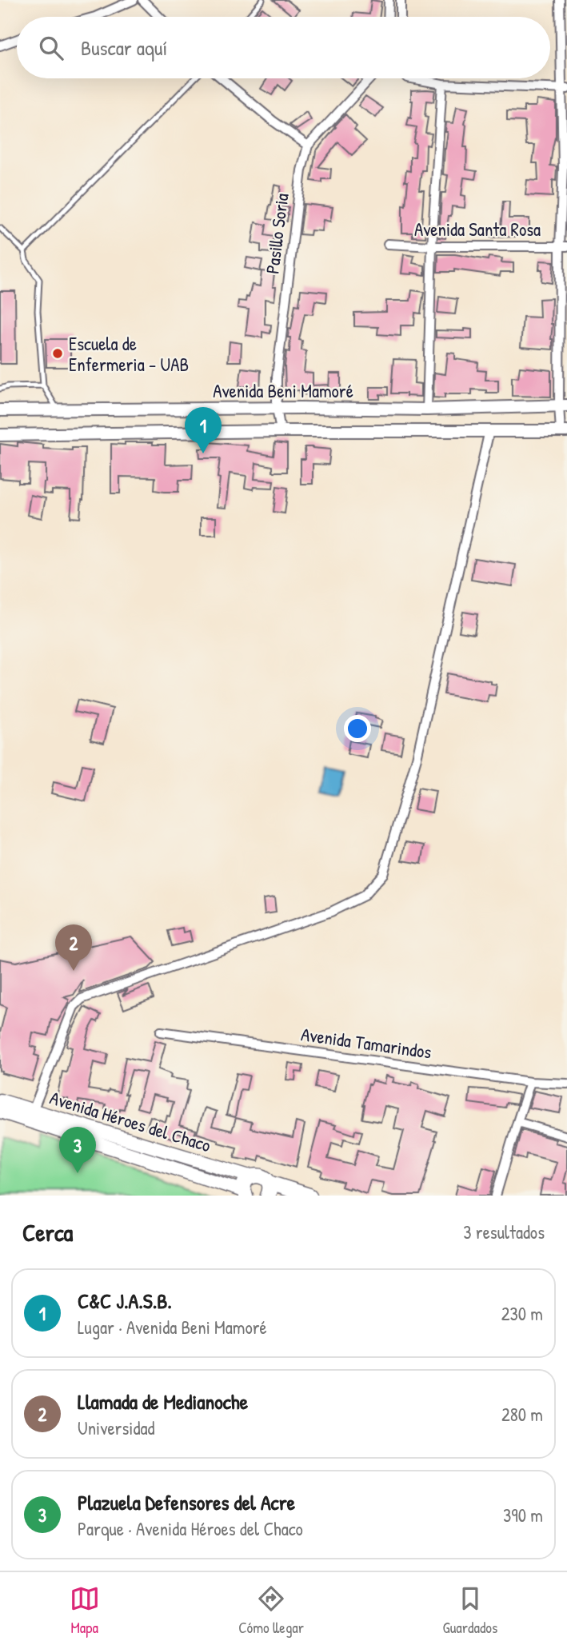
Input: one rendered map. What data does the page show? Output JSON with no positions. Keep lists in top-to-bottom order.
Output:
{
  "streets": {
    "main road": ["Avenida Héroes del Chaco"],
    "street": [
      "Avenida Santa Rosa",
      "Pasillo Soria",
      "Avenida Beni Mamoré",
      "Avenida Tamarindos"
    ]
  },
  "crossings": [
    ["Pasillo Soria", "Avenida Beni Mamoré"]
  ],
  "places": ["Escuela de Enfermeria - UAB"],
  "page": {
    "search": "Buscar aquí",
    "pins": ["1", "2", "3"],
    "heading": ["Cerca", "3 resultados"],
    "list": [
      {
        "mark": "1",
        "name": "C&C J.A.S.B.",
        "note": "Lugar · Avenida Beni Mamoré",
        "value": "230 m"
      },
      {
        "mark": "2",
        "name": "Llamada de Medianoche",
        "note": "Universidad",
        "value": "280 m"
      },
      {
        "mark": "3",
        "name": "Plazuela Defensores del Acre",
        "note": "Parque · Avenida Héroes del Chaco",
        "value": "390 m"
      }
    ],
    "nav": ["Mapa", "Cómo llegar", "Guardados"]
  }
}
